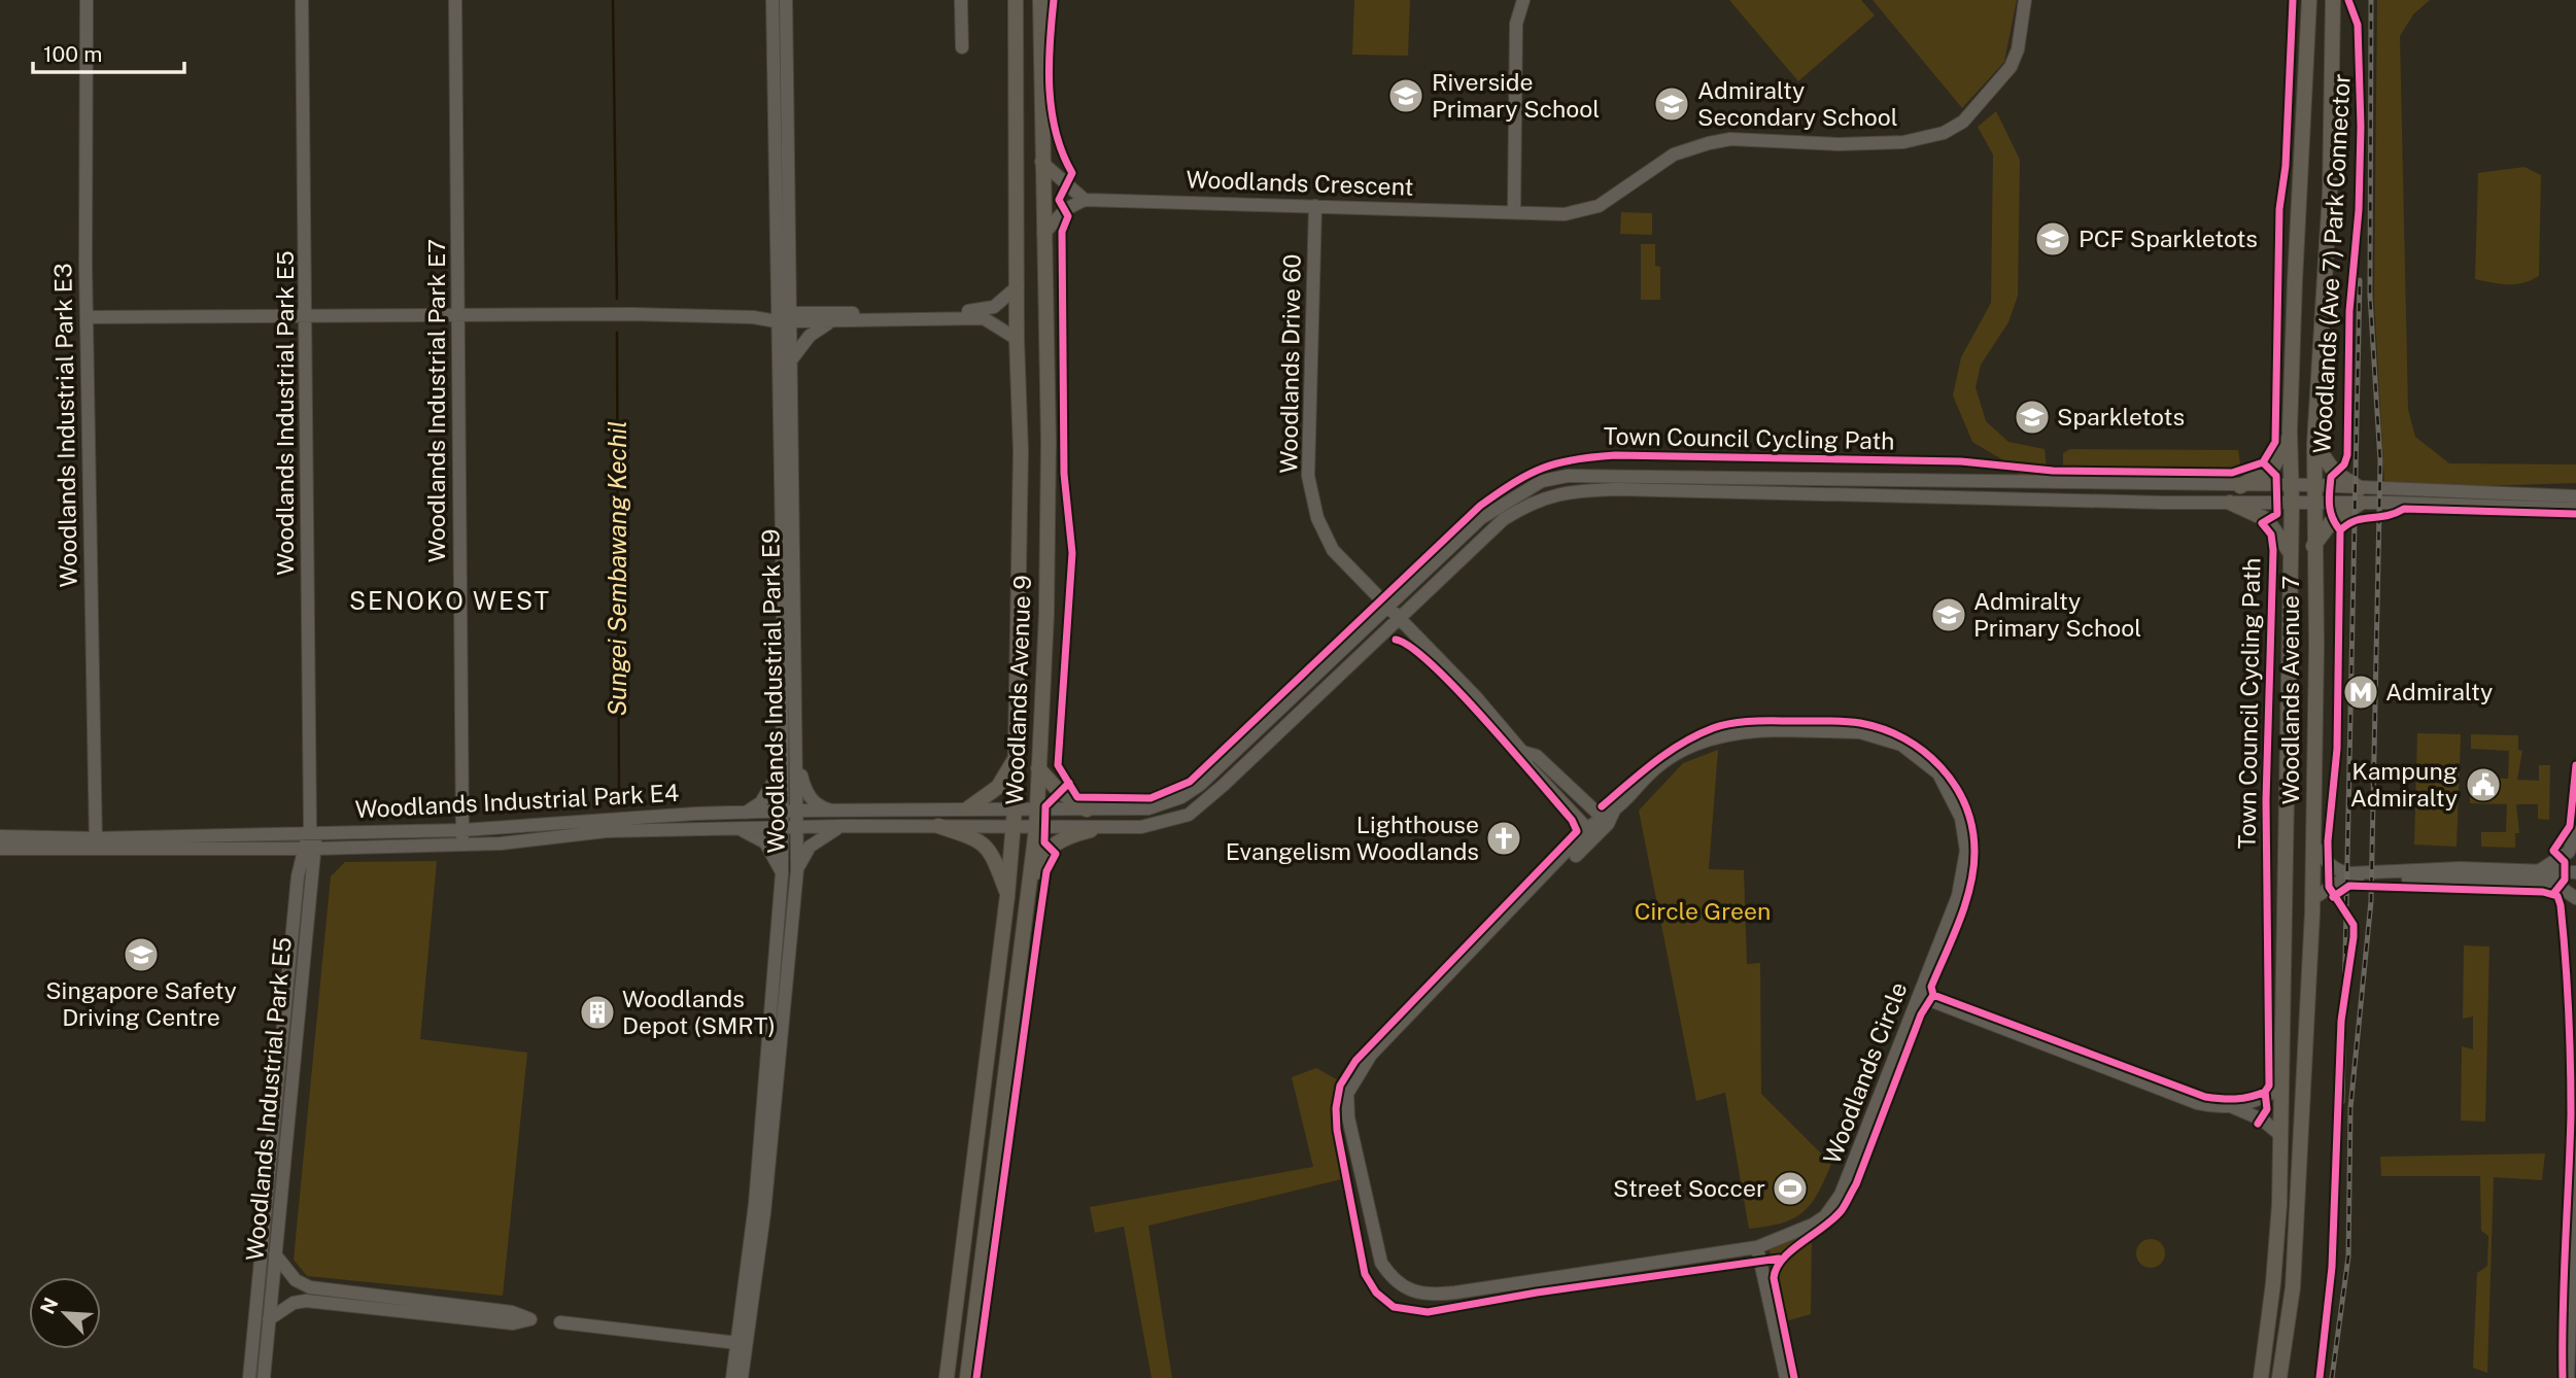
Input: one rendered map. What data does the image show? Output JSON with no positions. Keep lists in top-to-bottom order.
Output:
{
  "streets": {
    "main road": ["Woodlands Avenue 9", "Woodlands Avenue 7"],
    "street": [
      "Woodlands Crescent",
      "Woodlands Drive 60",
      "Woodlands Industrial Park E7",
      "Woodlands Industrial Park E5",
      "Woodlands Industrial Park E3",
      "Woodlands Industrial Park E9",
      "Woodlands Industrial Park E4",
      "Woodlands Circle"
    ],
    "cycle path": ["Woodlands (Ave 7) Park Connector", "Town Council Cycling Path"]
  },
  "crossings": [
    ["Woodlands Crescent", "Woodlands Drive 60"],
    ["Woodlands Drive 60", "Woodlands Industrial Park E4"],
    ["Woodlands Industrial Park E7", "Woodlands Industrial Park E4"],
    ["Woodlands Industrial Park E5", "Woodlands Industrial Park E4"],
    ["Woodlands Industrial Park E3", "Woodlands Industrial Park E4"],
    ["Woodlands Avenue 9", "Woodlands Industrial Park E4"],
    ["Woodlands Avenue 7", "Woodlands Industrial Park E4"],
    ["Woodlands Industrial Park E9", "Woodlands Industrial Park E4"]
  ],
  "districts": ["SENOKO WEST"],
  "water": ["Sungei Sembawang Kechil"],
  "parks": ["Circle Green"],
  "places": {
    "school or university": [
      "Riverside Primary School",
      "Admiralty Secondary School",
      "PCF Sparkletots",
      "Sparkletots",
      "Admiralty Primary School",
      "Singapore Safety Driving Centre"
    ],
    "metro station": ["Admiralty"],
    "public building": ["Kampung Admiralty"],
    "church": ["Lighthouse Evangelism Woodlands"],
    "building": ["Woodlands Depot (SMRT)"],
    "sports": ["Street Soccer"]
  },
  "scale_bar": "100 m",
  "north": "top left"
}
